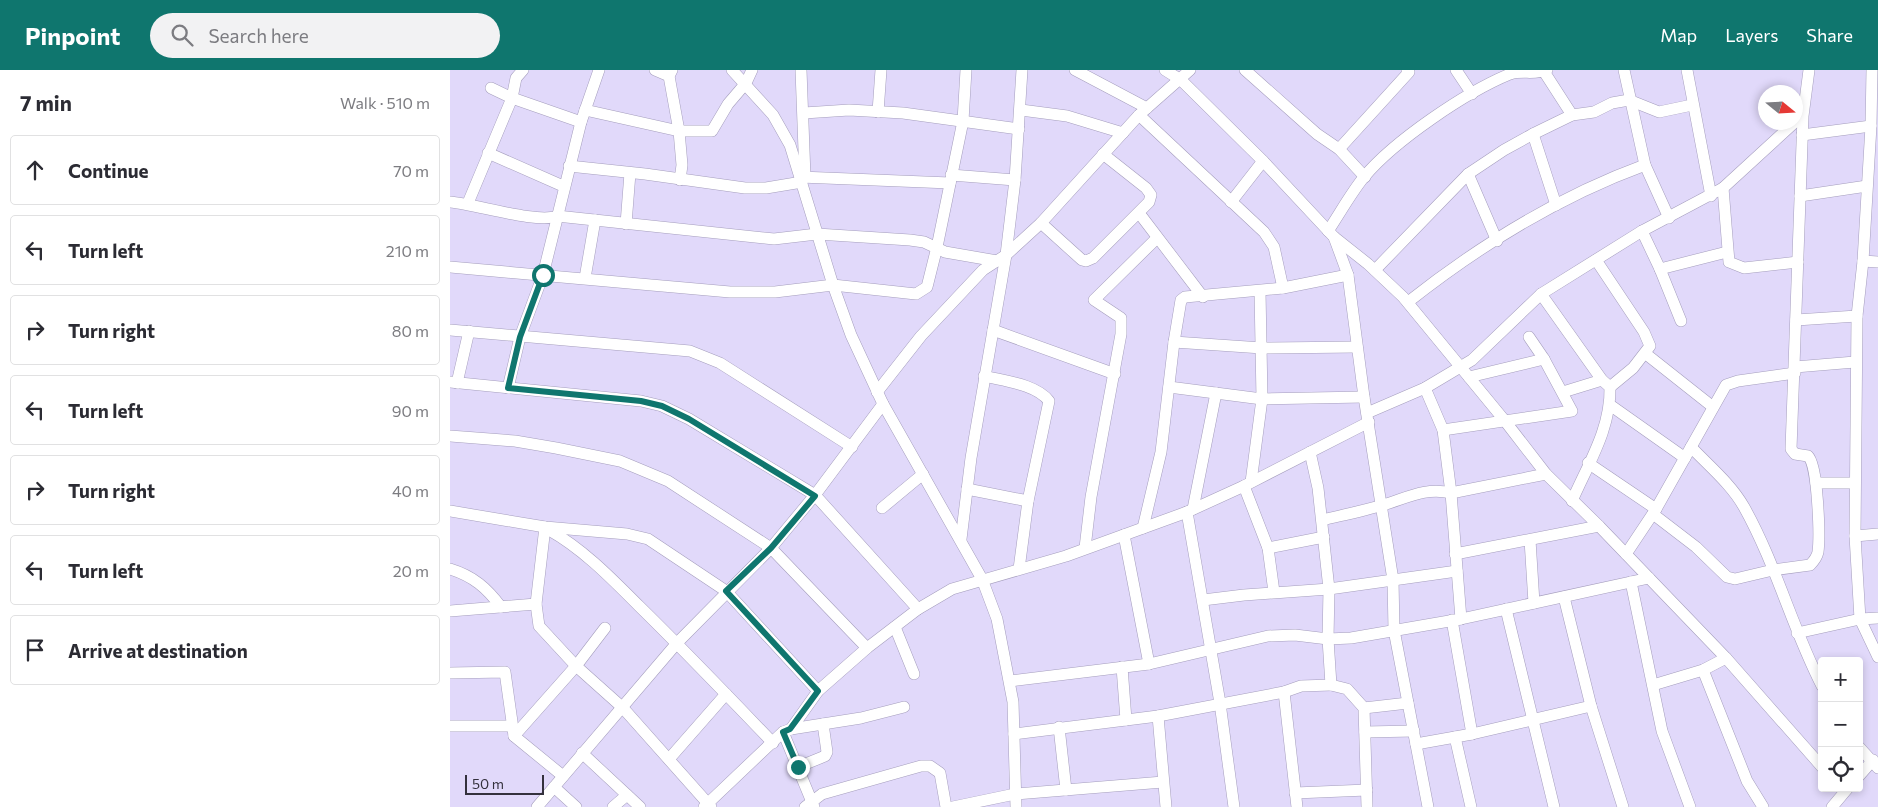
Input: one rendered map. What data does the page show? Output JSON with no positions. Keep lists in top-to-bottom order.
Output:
{
  "scale_bar": "50 m",
  "north": "right",
  "page": {
    "header": "Pinpoint",
    "search": "Search here",
    "nav": ["Map", "Layers", "Share"],
    "heading": ["7 min", "Walk · 510 m"],
    "list": [
      ["Continue", "70 m"],
      ["Turn left", "210 m"],
      ["Turn right", "80 m"],
      ["Turn left", "90 m"],
      ["Turn right", "40 m"],
      ["Turn left", "20 m"],
      "Arrive at destination"
    ],
    "map_buttons": ["+", "−"],
    "scale": "50 m"
  }
}
